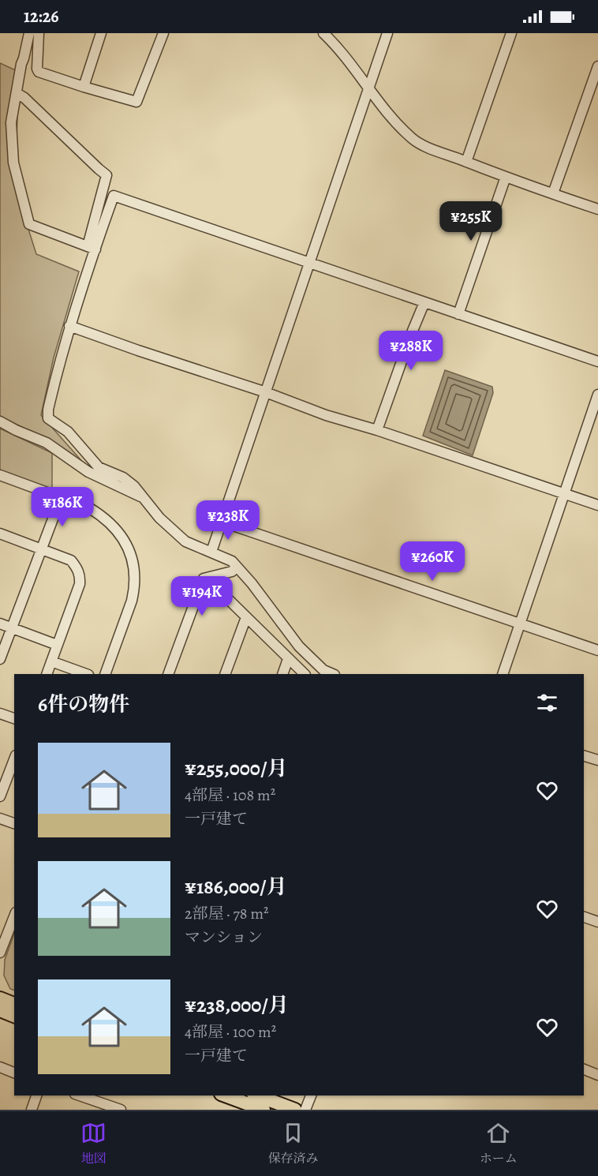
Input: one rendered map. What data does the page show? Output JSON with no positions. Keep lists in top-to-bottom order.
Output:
{
  "page": {
    "status": "12:26",
    "price": [
      "¥255K",
      "¥288K",
      "¥186K",
      "¥238K",
      "¥260K",
      "¥194K"
    ],
    "heading": "6件の物件",
    "list": [
      {
        "name": "¥255,000/月",
        "note": "4部屋 · 108 m² · 一戸建て"
      },
      {
        "name": "¥186,000/月",
        "note": "2部屋 · 78 m² · マンション"
      },
      {
        "name": "¥238,000/月",
        "note": "4部屋 · 100 m² · 一戸建て"
      }
    ],
    "tabs": ["地図", "保存済み", "ホーム"]
  }
}
